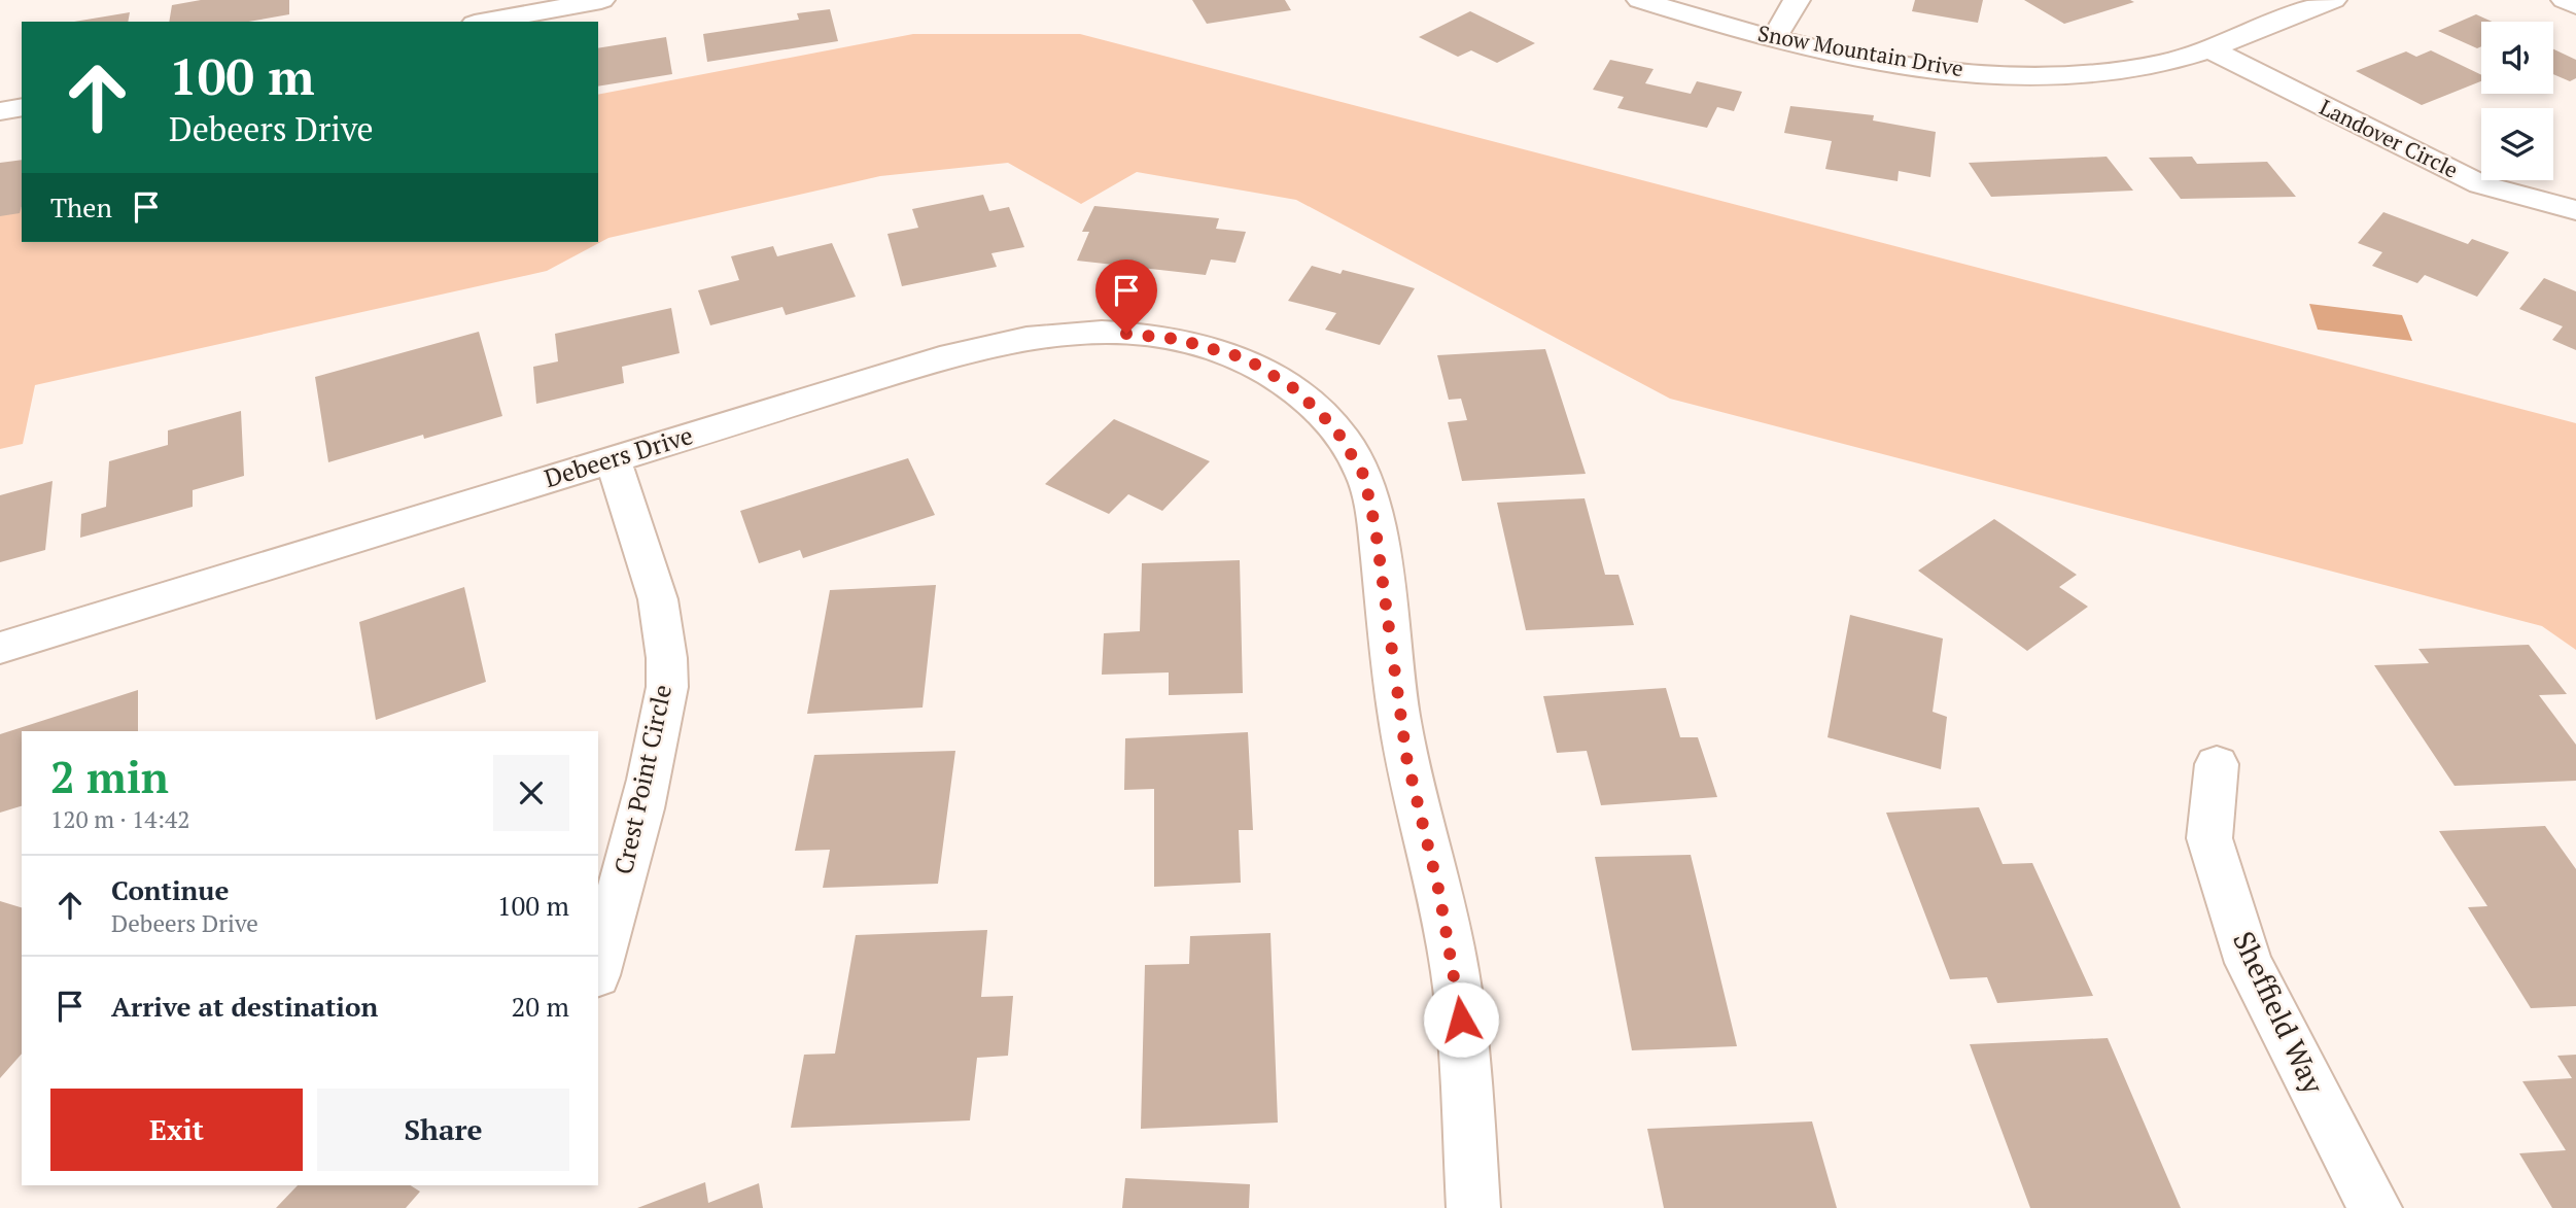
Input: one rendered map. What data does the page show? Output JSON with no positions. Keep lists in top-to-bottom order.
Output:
{
  "streets": {
    "street": [
      "Snow Mountain Drive",
      "Landover Circle",
      "Debeers Drive",
      "Crest Point Circle",
      "Sheffield Way"
    ]
  },
  "crossings": [
    ["Snow Mountain Drive", "Landover Circle"],
    ["Debeers Drive", "Crest Point Circle"]
  ],
  "page": {
    "turn": ["100 m", "Debeers Drive"],
    "then": "Then",
    "heading": ["2 min", "120 m · 14:42"],
    "list": [
      {
        "name": "Continue",
        "note": "Debeers Drive",
        "value": "100 m"
      },
      {
        "name": "Arrive at destination",
        "value": "20 m"
      }
    ],
    "buttons": ["Exit", "Share"]
  }
}
